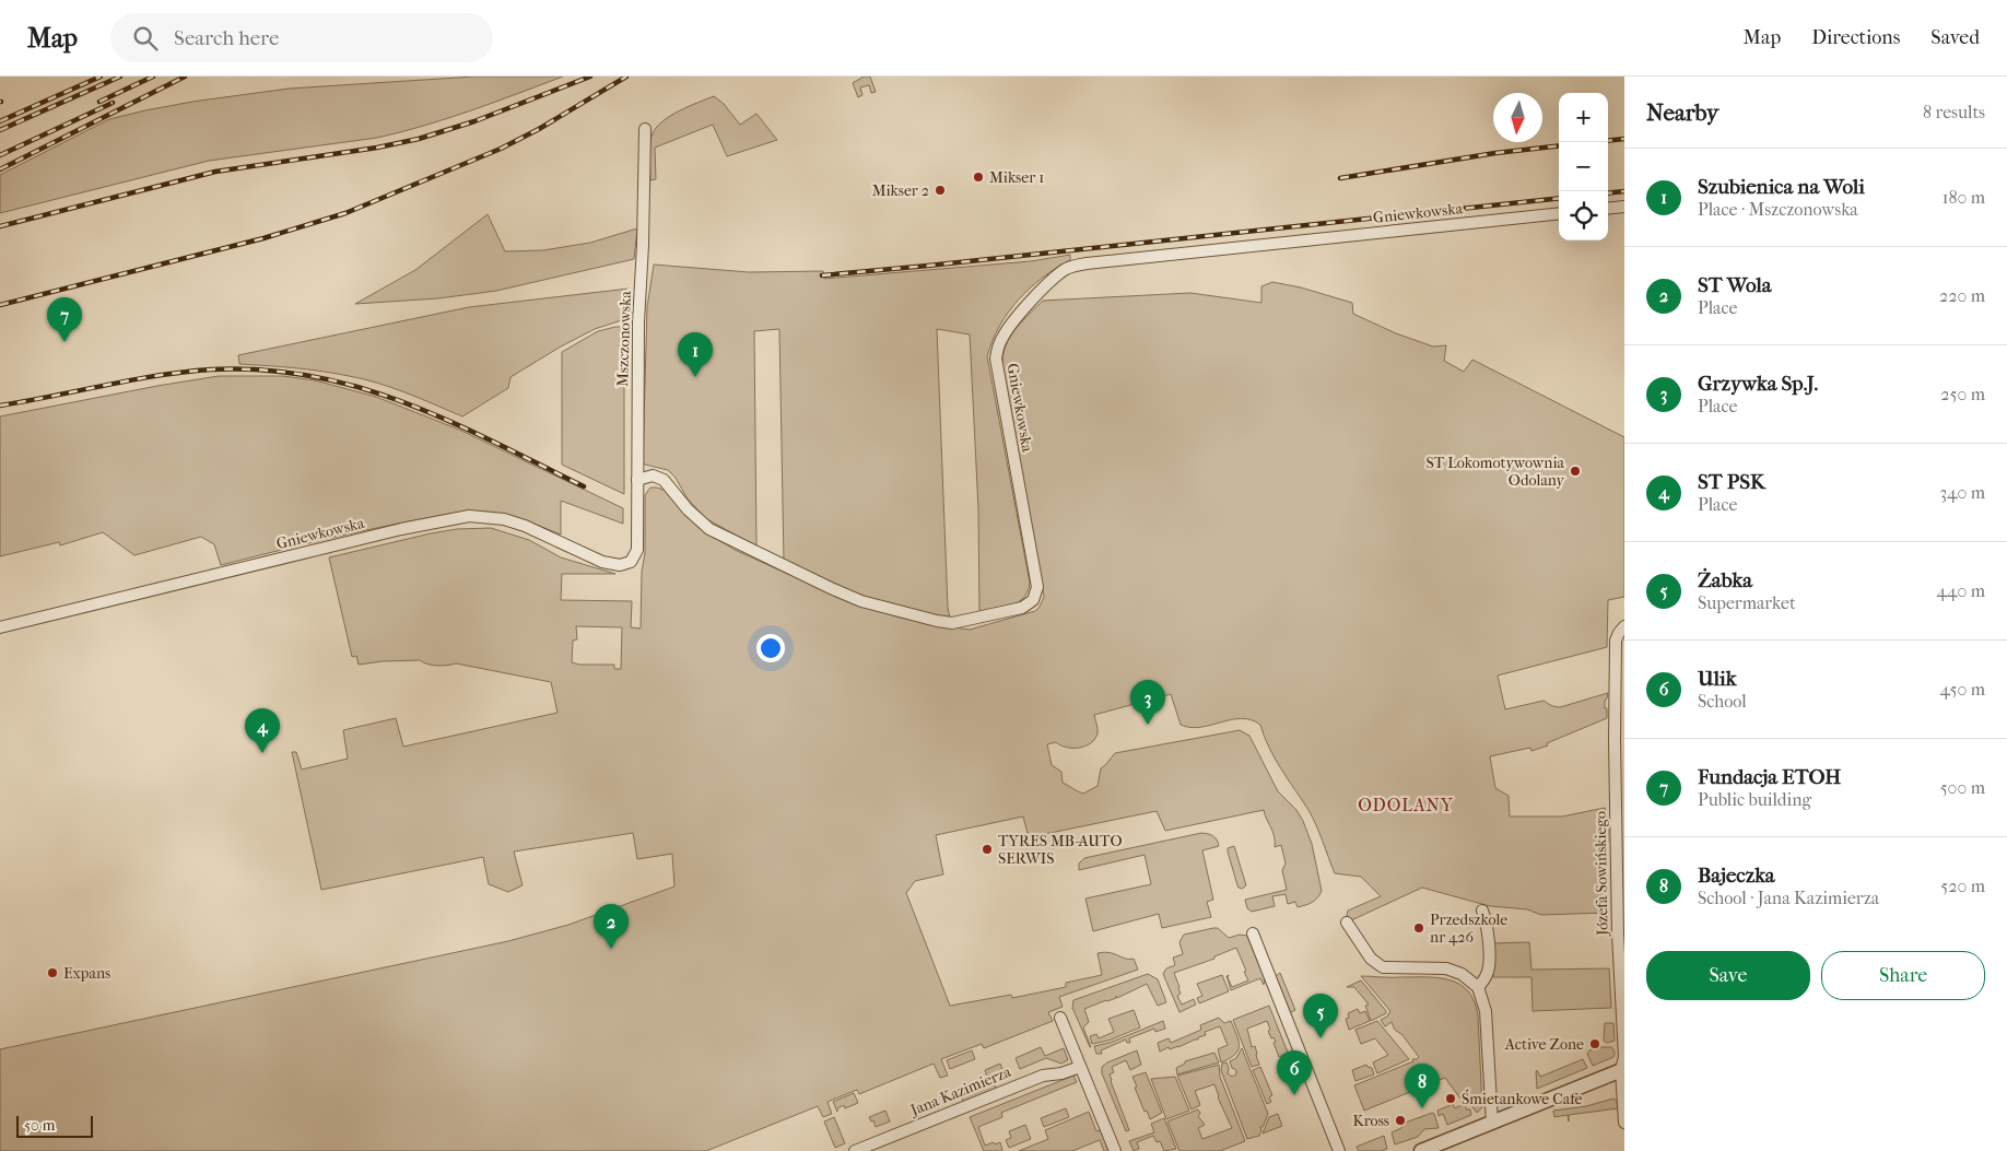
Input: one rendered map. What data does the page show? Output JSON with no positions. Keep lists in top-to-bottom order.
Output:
{
  "streets": {
    "street": [
      "Gniewkowska",
      "Mszczonowska",
      "Józefa Sowińskiego",
      "Jana Kazimierza"
    ]
  },
  "crossings": [
    ["Gniewkowska", "Mszczonowska"]
  ],
  "districts": ["ODOLANY"],
  "places": [
    "Mikser 1",
    "Mikser 2",
    "ST Lokomotywownia Odolany",
    "TYRES MB-AUTO SERWIS",
    "Przedszkole nr 426",
    "Expans",
    "Active Zone",
    "Śmietankowe Cafe",
    "Kross"
  ],
  "scale_bar": "50 m",
  "north": "bottom",
  "page": {
    "header": "Map",
    "search": "Search here",
    "nav": ["Map", "Directions", "Saved"],
    "heading": ["Nearby", "8 results"],
    "map_buttons": ["+", "−"],
    "list": [
      {
        "mark": "1",
        "name": "Szubienica na Woli",
        "note": "Place · Mszczonowska",
        "value": "180 m"
      },
      {
        "mark": "2",
        "name": "ST Wola",
        "note": "Place",
        "value": "220 m"
      },
      {
        "mark": "3",
        "name": "Grzywka Sp.J.",
        "note": "Place",
        "value": "250 m"
      },
      {
        "mark": "4",
        "name": "ST PSK",
        "note": "Place",
        "value": "340 m"
      },
      {
        "mark": "5",
        "name": "Żabka",
        "note": "Supermarket",
        "value": "440 m"
      },
      {
        "mark": "6",
        "name": "Ulik",
        "note": "School",
        "value": "450 m"
      },
      {
        "mark": "7",
        "name": "Fundacja ETOH",
        "note": "Public building",
        "value": "500 m"
      },
      {
        "mark": "8",
        "name": "Bajeczka",
        "note": "School · Jana Kazimierza",
        "value": "520 m"
      }
    ],
    "pins": [
      "7",
      "1",
      "3",
      "4",
      "2",
      "5",
      "6",
      "8"
    ],
    "buttons": ["Save", "Share"],
    "scale": "50 m"
  }
}
